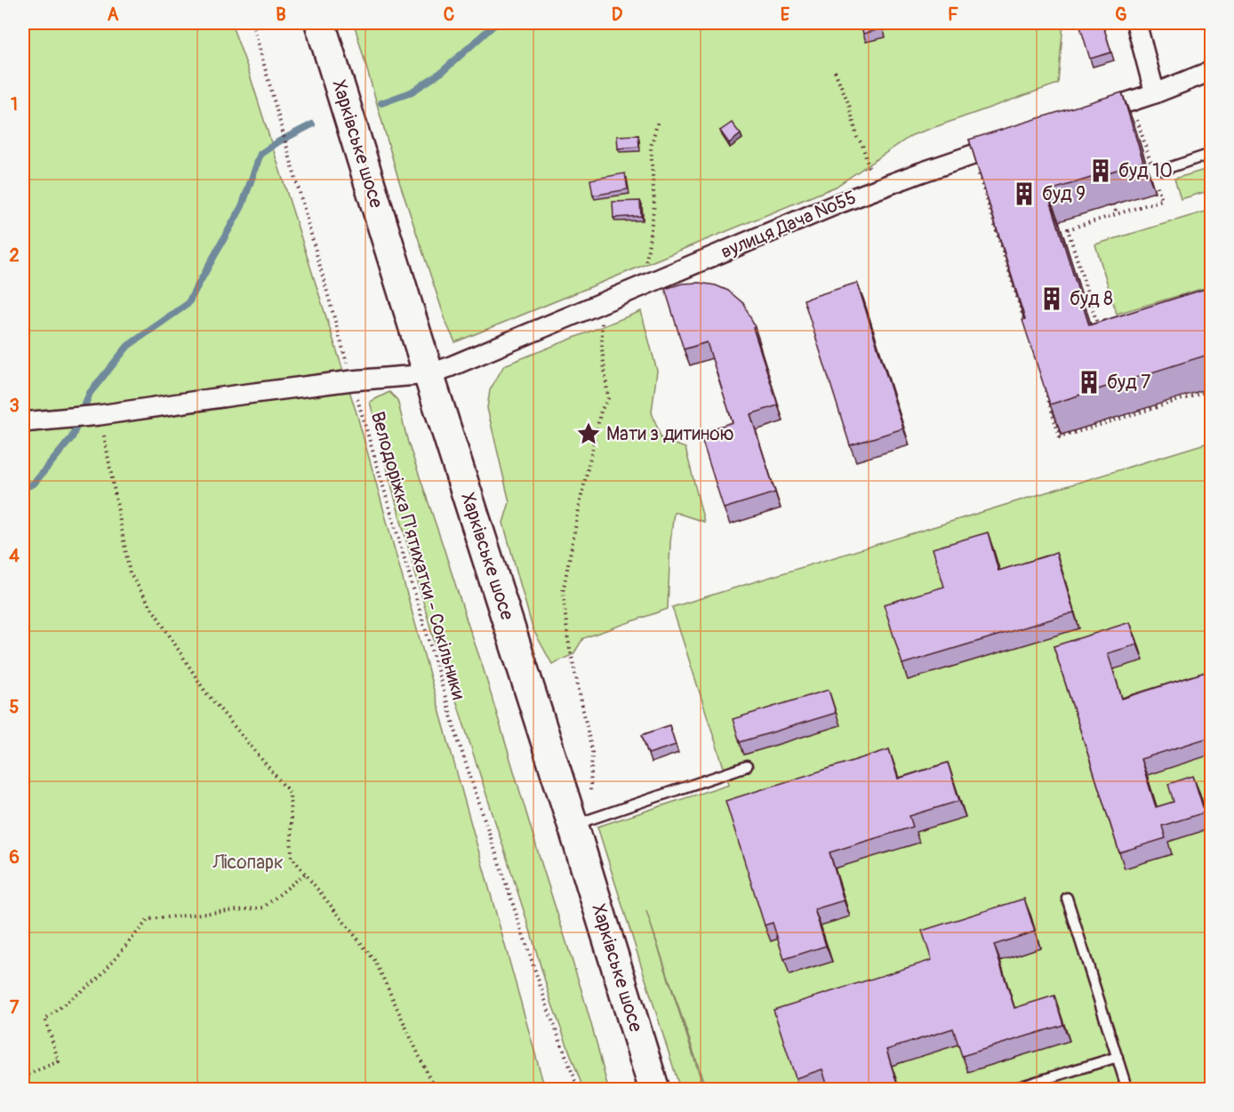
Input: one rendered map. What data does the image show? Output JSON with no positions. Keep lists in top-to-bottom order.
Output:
{
  "streets": {
    "main road": ["Харківське шосе"],
    "street": ["вулиця Дача №55"],
    "path": ["Велодоріжка П'ятихатки - Сокільники"]
  },
  "crossings": [
    ["Харківське шосе", "вулиця Дача №55"],
    ["вулиця Дача №55", "Велодоріжка П'ятихатки - Сокільники"]
  ],
  "parks": ["Лісопарк"],
  "places": {
    "building": [
      "буд 10",
      "буд 9",
      "буд 8",
      "буд 7"
    ],
    "place": ["Мати з дитиною"]
  },
  "grid": {
    "columns": [
      "A",
      "B",
      "C",
      "D",
      "E",
      "F",
      "G"
    ],
    "rows": [
      "1",
      "2",
      "3",
      "4",
      "5",
      "6",
      "7"
    ]
  }
}
